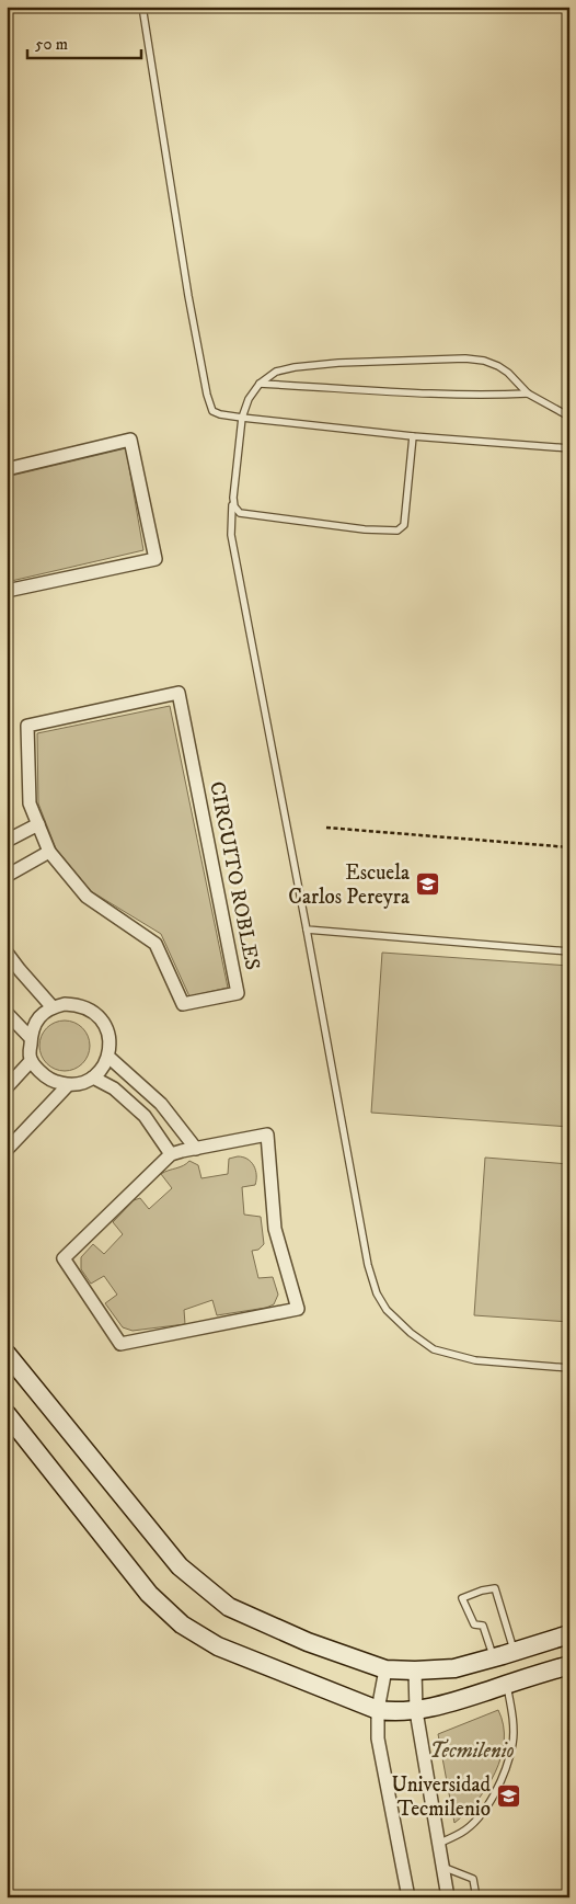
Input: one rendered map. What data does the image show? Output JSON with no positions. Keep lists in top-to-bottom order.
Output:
{
  "streets": {
    "street": ["CIRCUITO ROBLES"]
  },
  "parks": ["Tecmilenio"],
  "places": {
    "school or university": ["Escuela Carlos Pereyra", "Universidad Tecmilenio"]
  },
  "scale_bar": "50 m"
}
